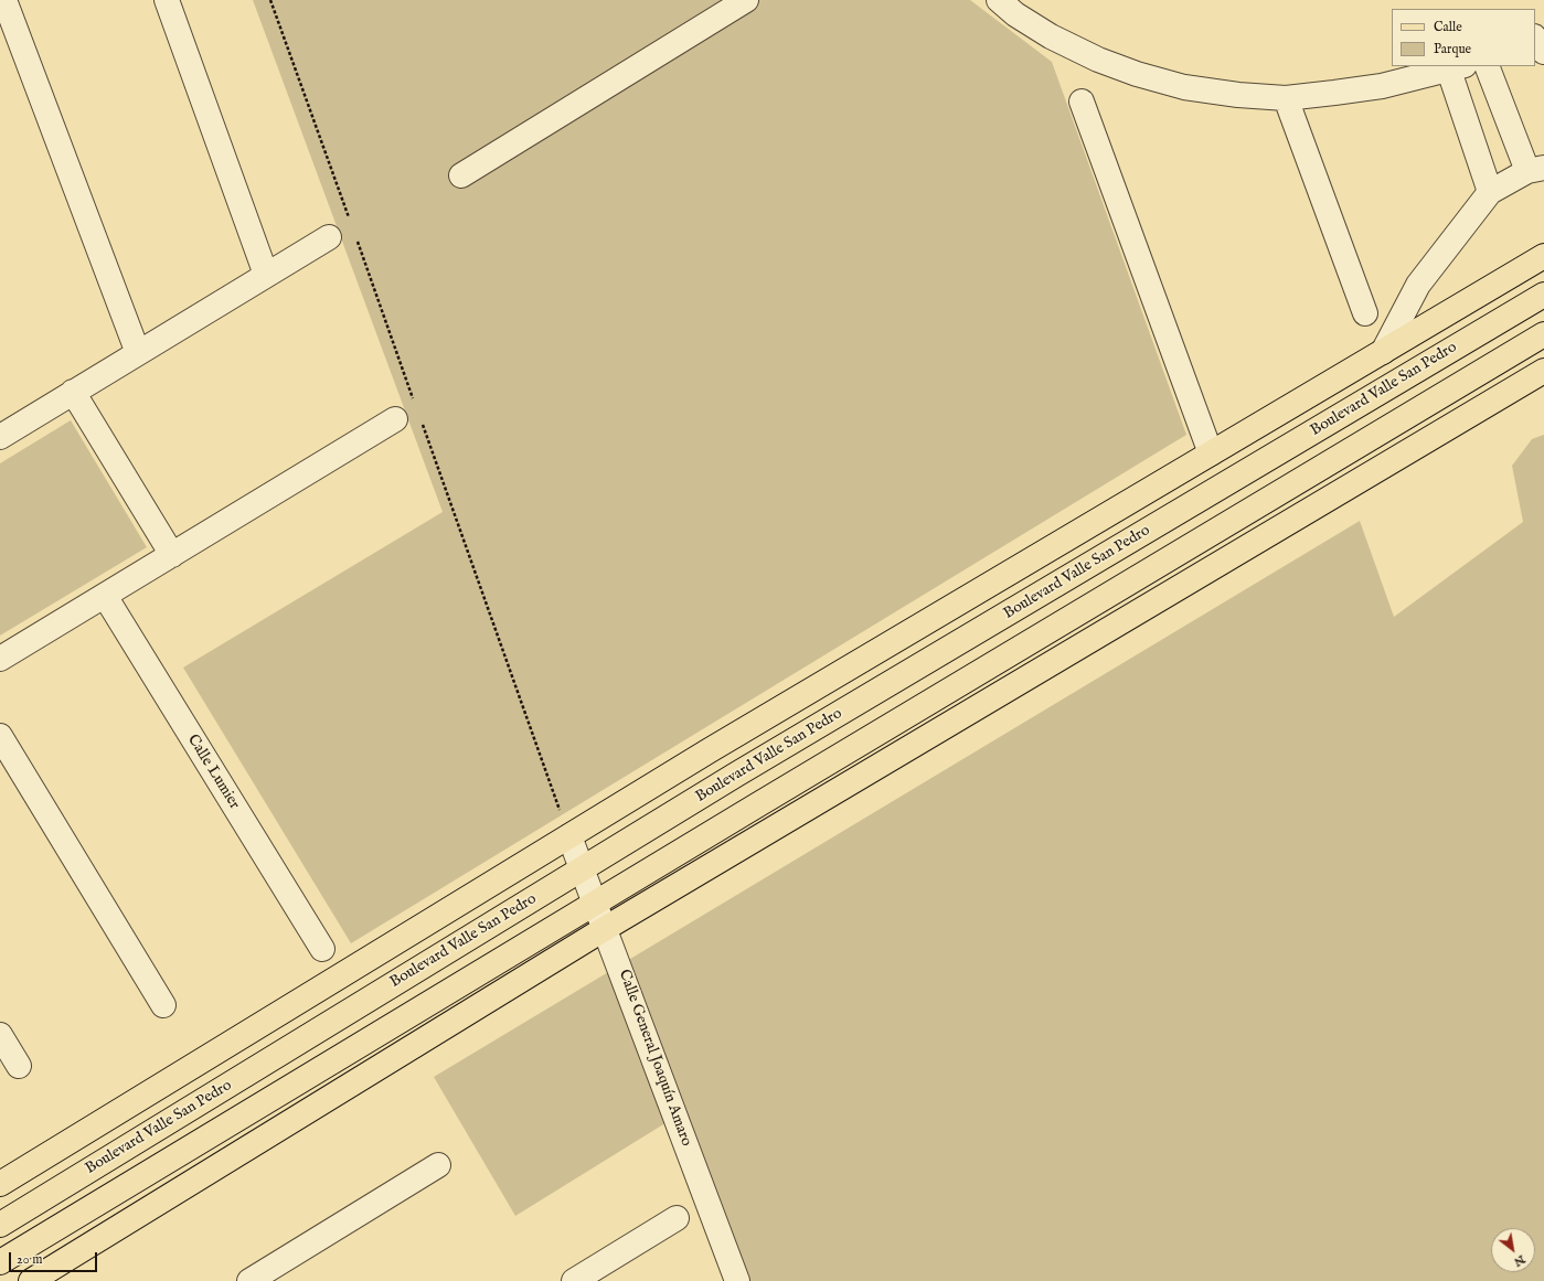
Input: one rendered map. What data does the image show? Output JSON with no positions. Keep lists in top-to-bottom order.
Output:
{
  "streets": {
    "main road": ["Boulevard Valle San Pedro"],
    "street": ["Calle Lumier", "Calle General Joaquín Amaro"]
  },
  "crossings": [
    ["Boulevard Valle San Pedro", "Calle General Joaquín Amaro"]
  ],
  "legend": ["Calle", "Parque"],
  "scale_bar": "20 m",
  "north": "bottom right"
}
